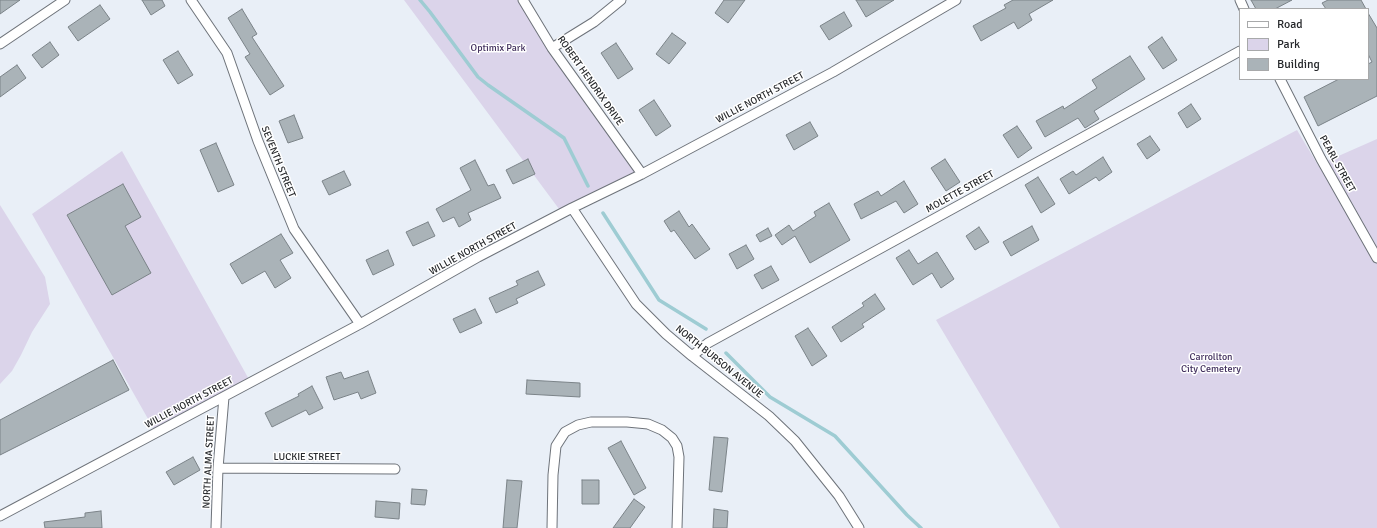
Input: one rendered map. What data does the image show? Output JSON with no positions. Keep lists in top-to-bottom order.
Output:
{
  "streets": {
    "street": [
      "ROBERT HENDRIX DRIVE",
      "WILLIE NORTH STREET",
      "SEVENTH STREET",
      "PEARL STREET",
      "MOLETTE STREET",
      "NORTH BURSON AVENUE",
      "LUCKIE STREET",
      "NORTH ALMA STREET"
    ]
  },
  "crossings": [
    ["ROBERT HENDRIX DRIVE", "WILLIE NORTH STREET"],
    ["WILLIE NORTH STREET", "SEVENTH STREET"],
    ["WILLIE NORTH STREET", "NORTH BURSON AVENUE"],
    ["WILLIE NORTH STREET", "NORTH ALMA STREET"],
    ["MOLETTE STREET", "NORTH BURSON AVENUE"],
    ["LUCKIE STREET", "NORTH ALMA STREET"]
  ],
  "parks": ["Optimix Park", "Carrollton City Cemetery"],
  "legend": ["Road", "Park", "Building"]
}
